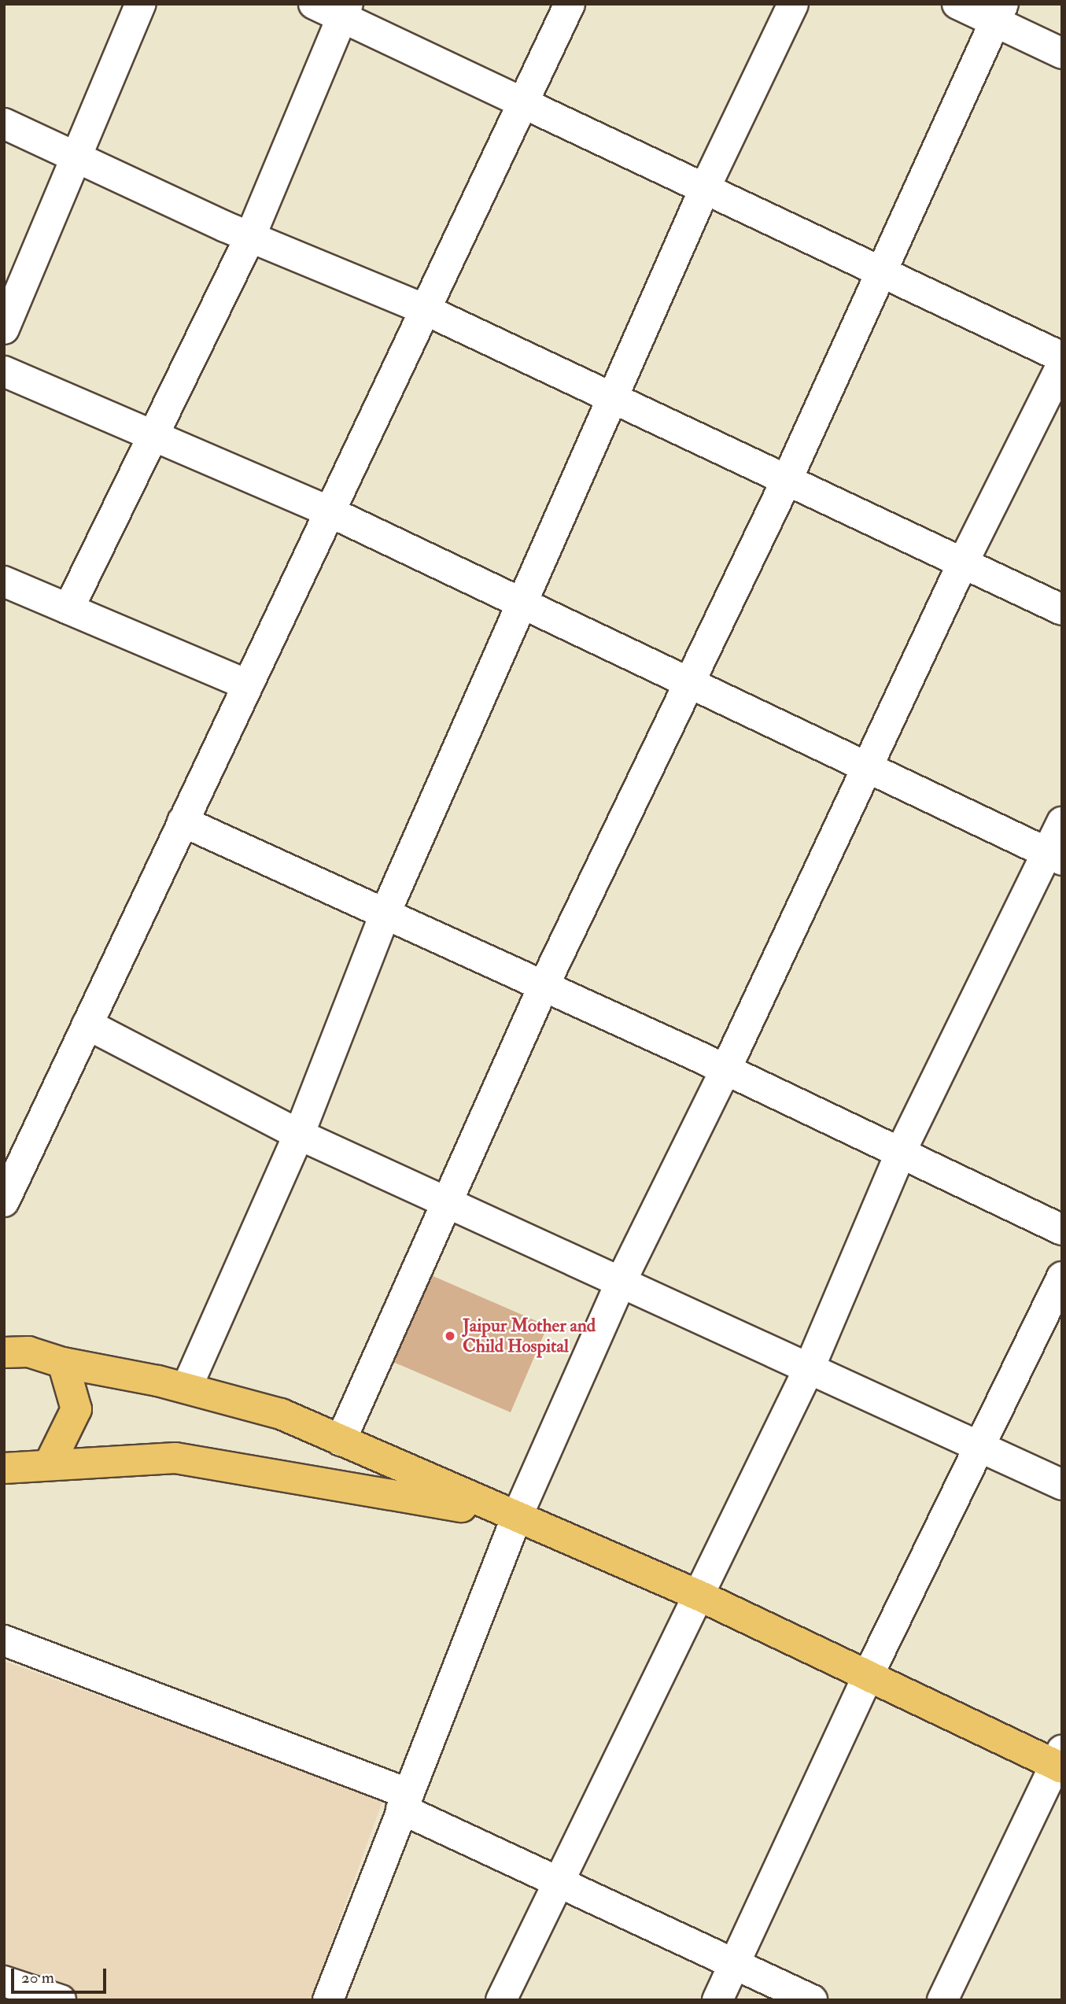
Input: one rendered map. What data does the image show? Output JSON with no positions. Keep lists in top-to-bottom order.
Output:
{
  "places": ["Jaipur Mother and Child Hospital"],
  "scale_bar": "20 m"
}
